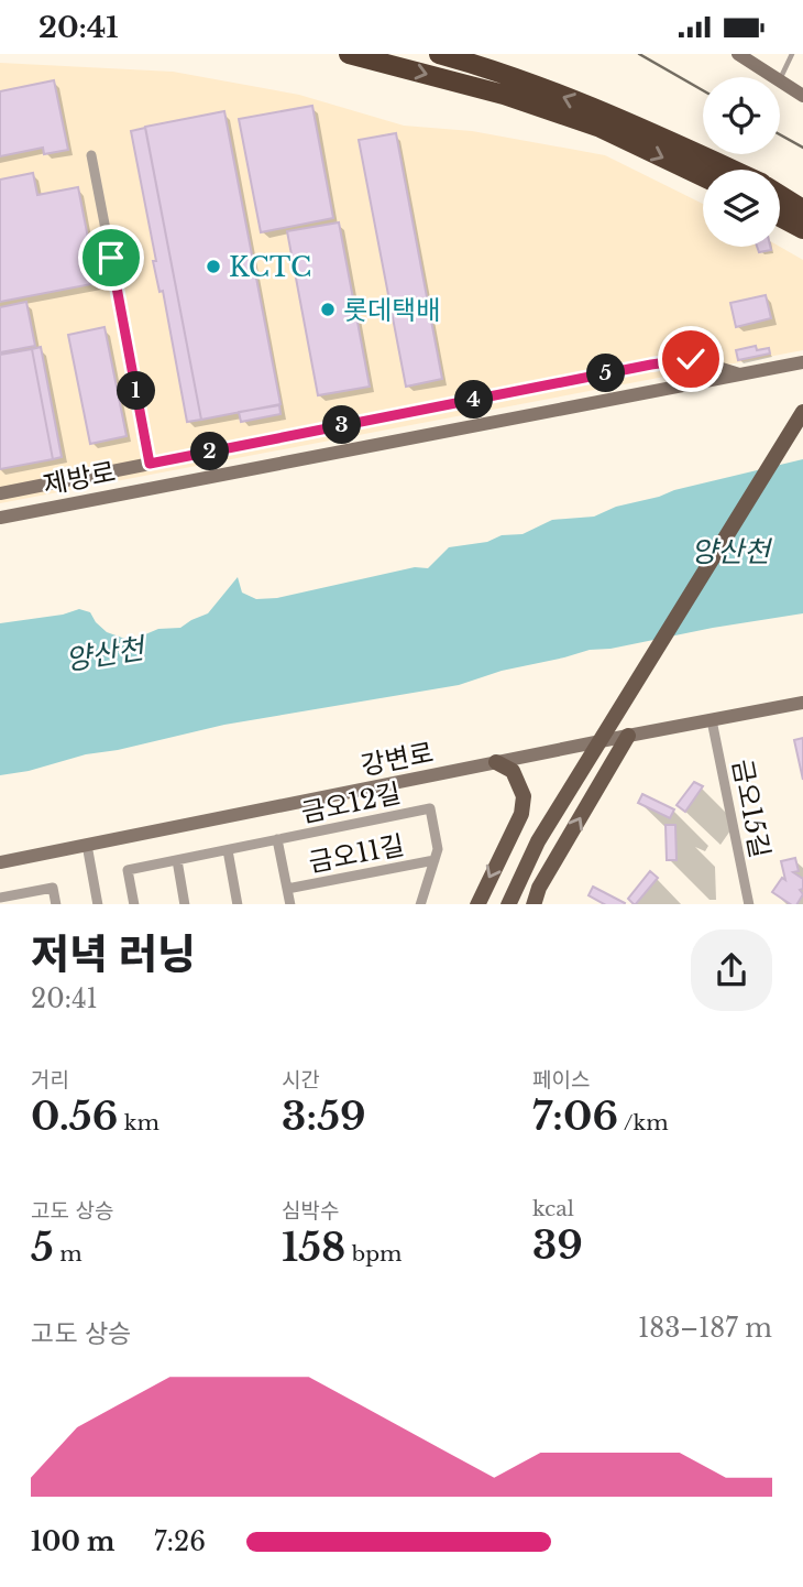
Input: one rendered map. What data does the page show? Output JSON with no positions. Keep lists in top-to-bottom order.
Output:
{
  "streets": {
    "street": [
      "제방로",
      "강변로",
      "금오12길",
      "금오15길",
      "금오11길"
    ]
  },
  "crossings": [
    ["강변로", "금오15길"],
    ["금오12길", "금오11길"]
  ],
  "water": ["양산천"],
  "places": ["KCTC", "롯데택배"],
  "page": {
    "status": "20:41",
    "pins": [
      "5",
      "1",
      "4",
      "3",
      "2"
    ],
    "heading": ["저녁 러닝", "20:41"],
    "stats": [
      ["거리", "0.56 km"],
      ["시간", "3:59"],
      ["페이스", "7:06 /km"],
      ["고도 상승", "5 m"],
      ["심박수", "158 bpm"],
      ["kcal", "39"]
    ],
    "chart": ["고도 상승", "183–187 m"],
    "list": [
      {
        "name": "100 m",
        "note": "7:26"
      }
    ]
  }
}
